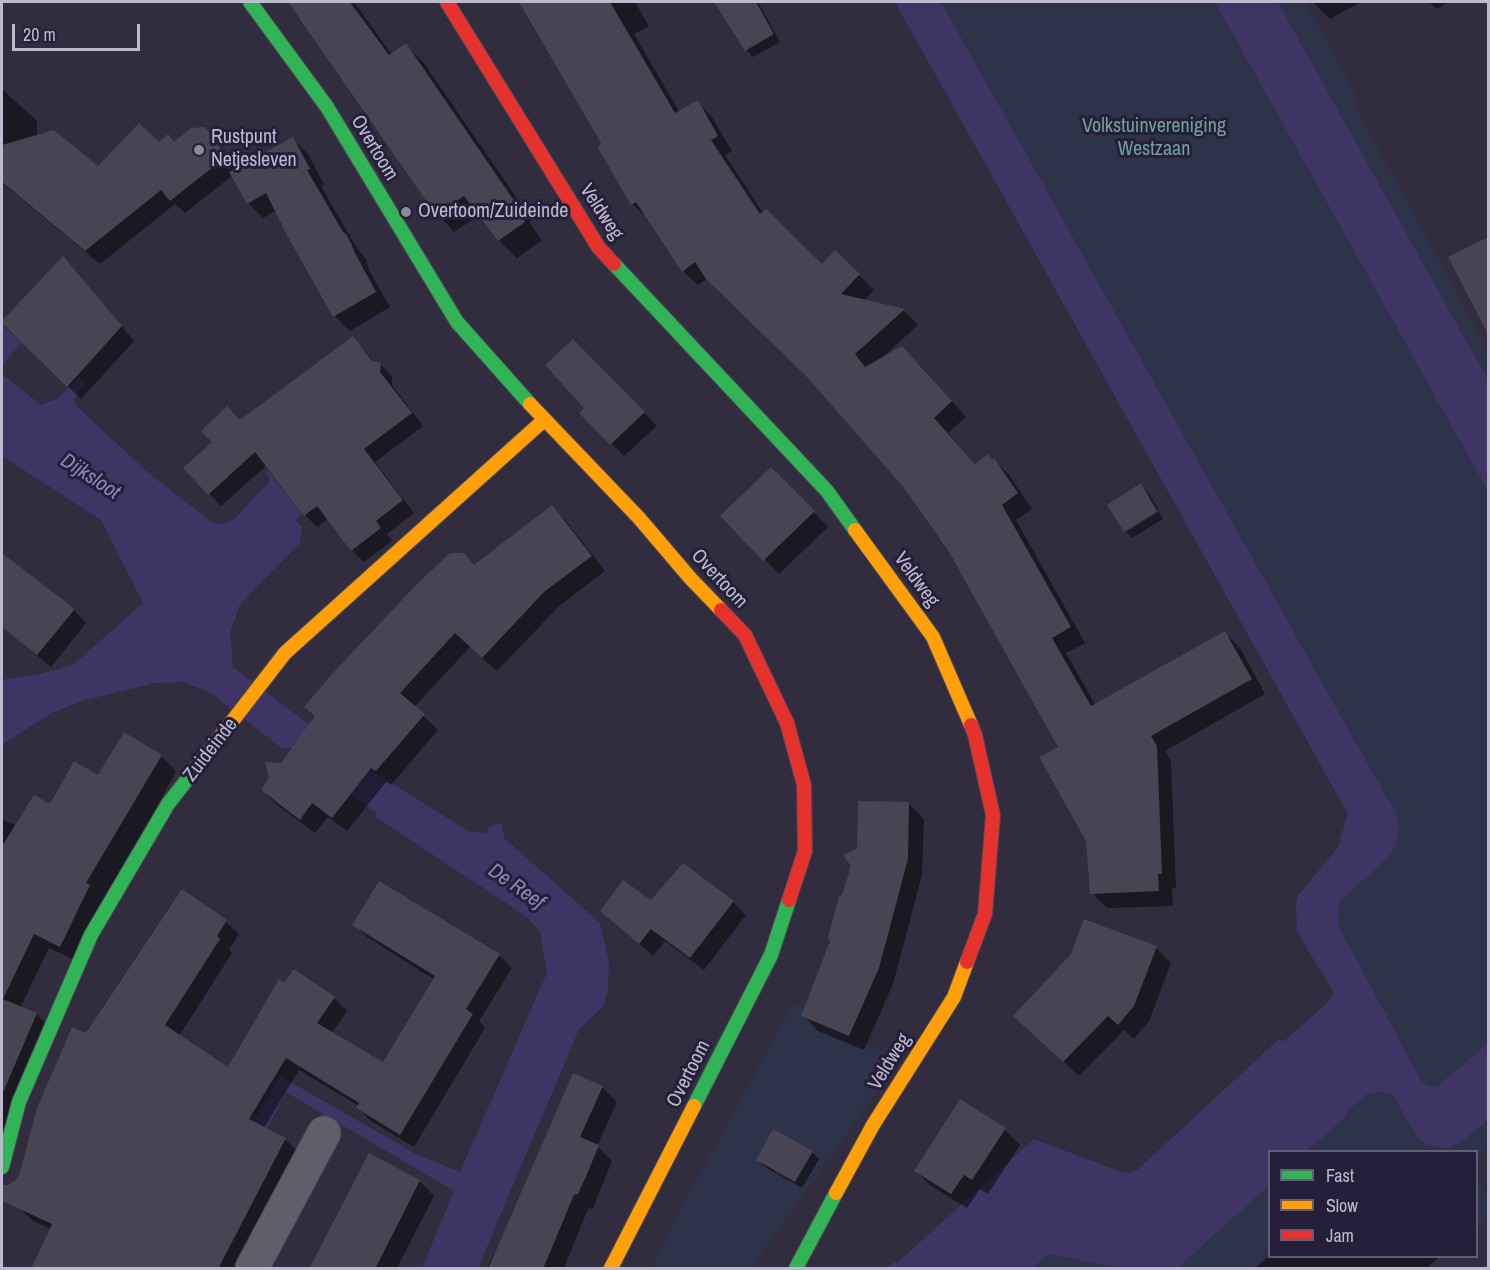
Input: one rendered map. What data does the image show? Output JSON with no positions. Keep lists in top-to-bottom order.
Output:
{
  "streets": {
    "street": ["Overtoom", "Veldweg", "Zuideinde"]
  },
  "crossings": [
    ["Overtoom", "Zuideinde"]
  ],
  "water": ["Dijksloot", "De Reef"],
  "parks": ["Volkstuinvereniging Westzaan"],
  "places": ["Rustpunt Netjesleven", "Overtoom/Zuideinde"],
  "legend": ["Fast", "Slow", "Jam"],
  "scale_bar": "20 m"
}
